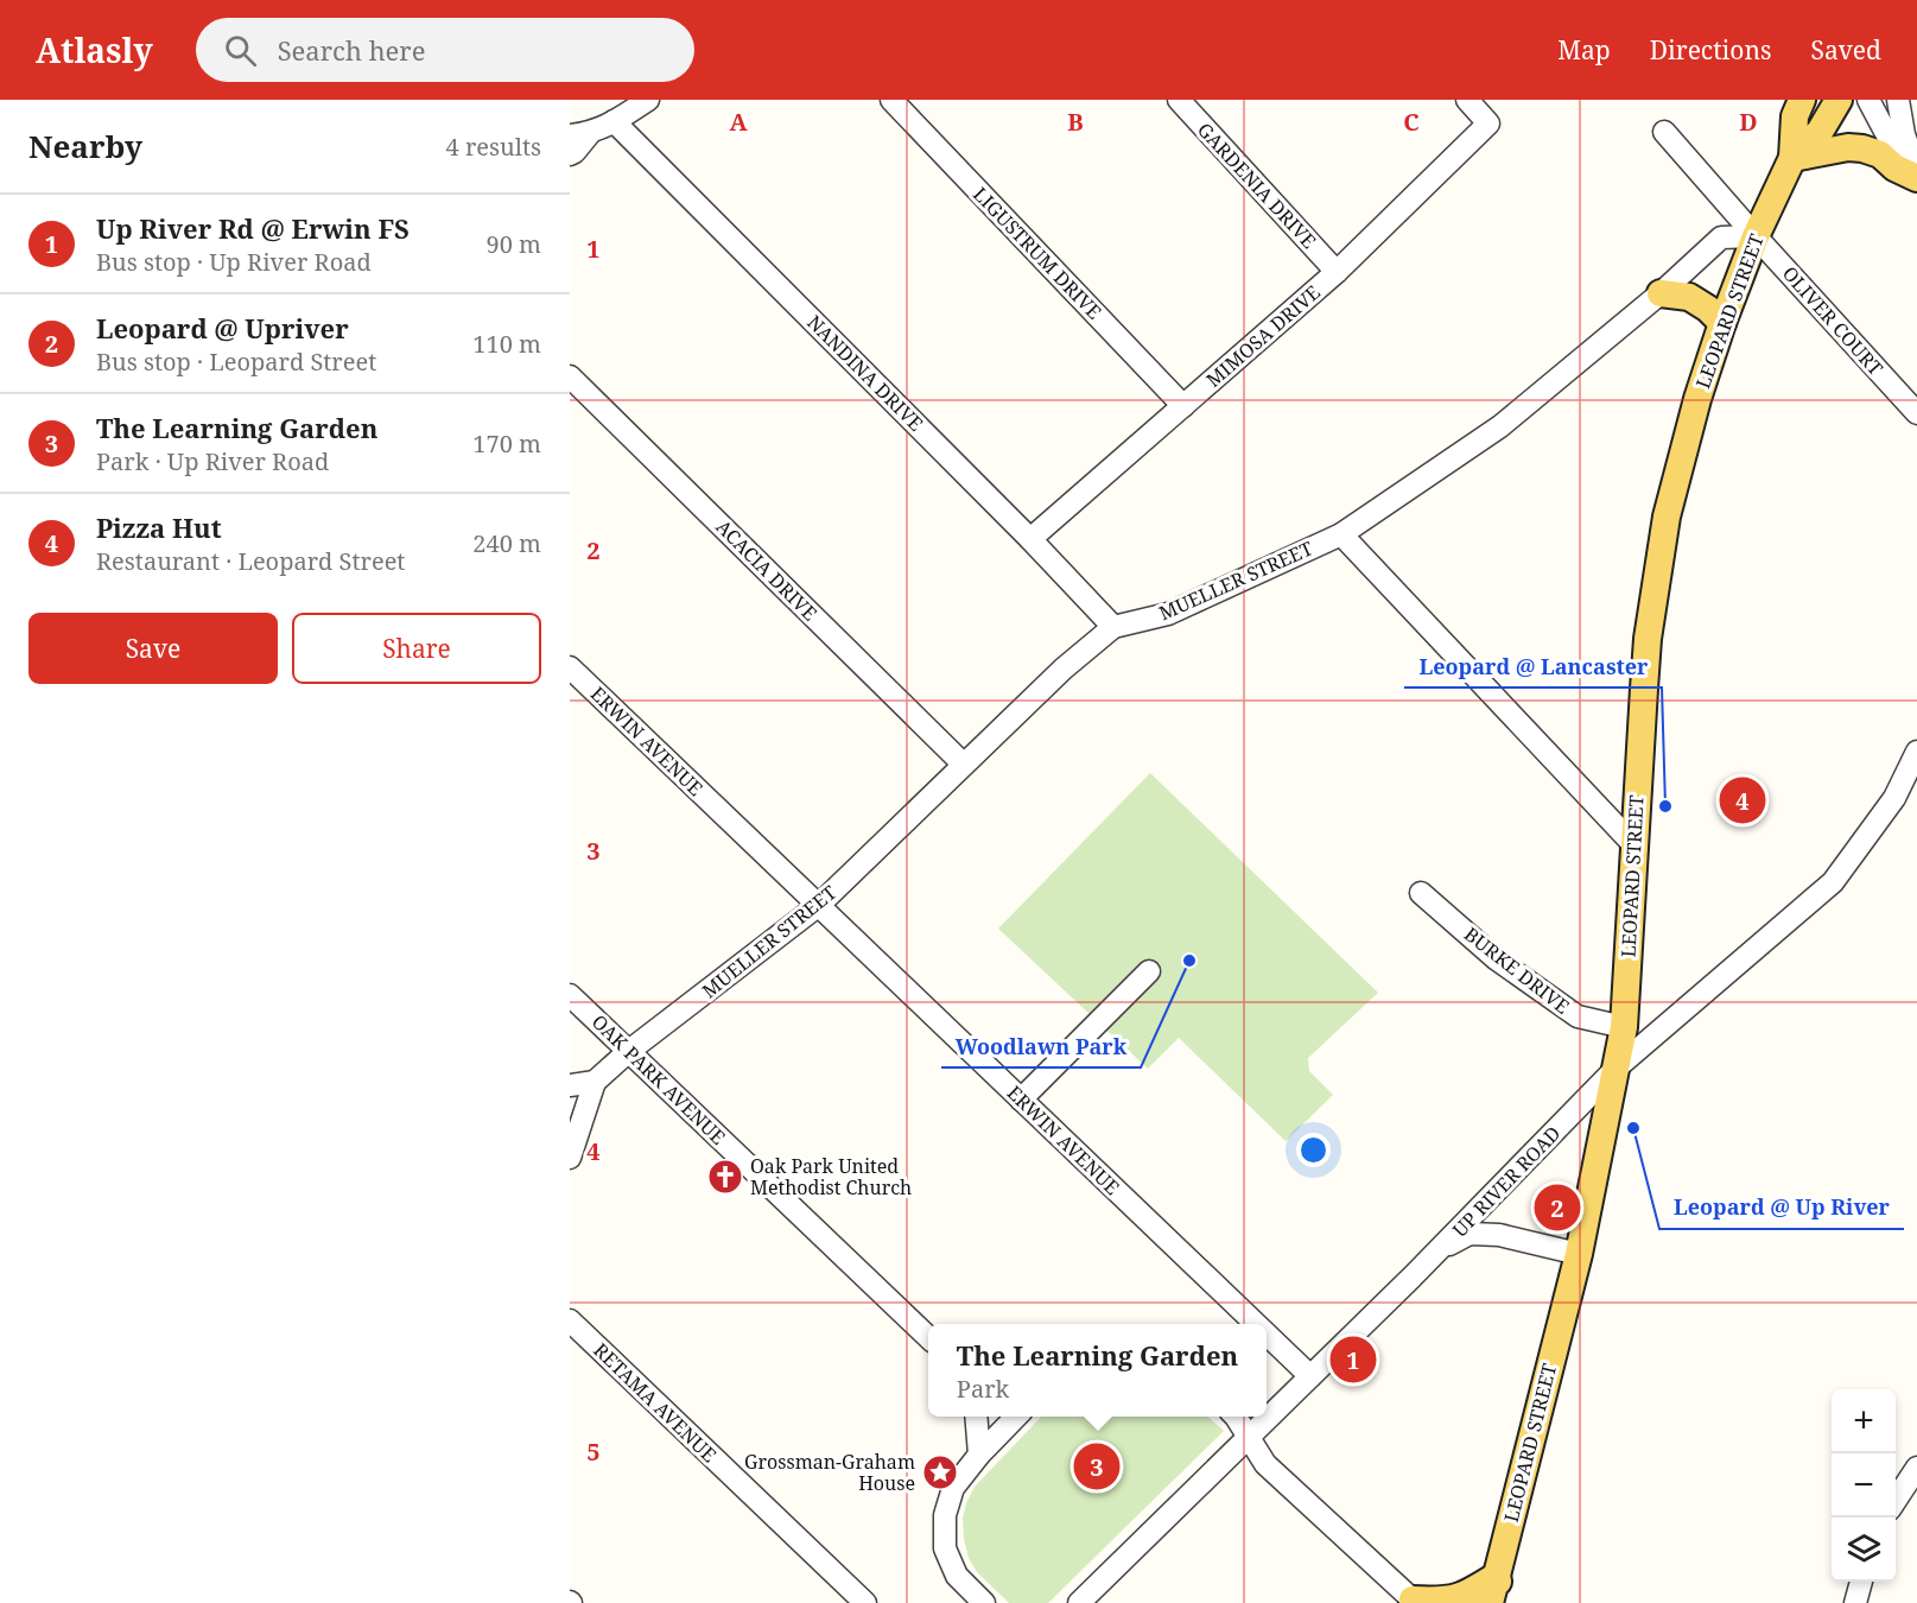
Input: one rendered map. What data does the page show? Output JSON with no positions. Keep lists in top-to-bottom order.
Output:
{
  "streets": {
    "main road": ["LEOPARD STREET"],
    "street": [
      "GARDENIA DRIVE",
      "LIGUSTRUM DRIVE",
      "OLIVER COURT",
      "MIMOSA DRIVE",
      "NANDINA DRIVE",
      "ACACIA DRIVE",
      "MUELLER STREET",
      "ERWIN AVENUE",
      "BURKE DRIVE",
      "OAK PARK AVENUE",
      "UP RIVER ROAD",
      "RETAMA AVENUE"
    ]
  },
  "crossings": [
    ["GARDENIA DRIVE", "MIMOSA DRIVE"],
    ["LIGUSTRUM DRIVE", "MIMOSA DRIVE"],
    ["LEOPARD STREET", "OLIVER COURT"],
    ["LEOPARD STREET", "MUELLER STREET"],
    ["LEOPARD STREET", "BURKE DRIVE"],
    ["LEOPARD STREET", "UP RIVER ROAD"],
    ["OLIVER COURT", "MUELLER STREET"],
    ["MIMOSA DRIVE", "NANDINA DRIVE"],
    ["NANDINA DRIVE", "MUELLER STREET"],
    ["ACACIA DRIVE", "MUELLER STREET"],
    ["MUELLER STREET", "ERWIN AVENUE"],
    ["MUELLER STREET", "OAK PARK AVENUE"],
    ["ERWIN AVENUE", "UP RIVER ROAD"]
  ],
  "places": {
    "other": ["Leopard @ Lancaster", "Woodlawn Park", "Leopard @ Up River"],
    "church": ["Oak Park United Methodist Church"],
    "place": ["Grossman-Graham House"]
  },
  "page": {
    "header": "Atlasly",
    "search": "Search here",
    "nav": ["Map", "Directions", "Saved"],
    "heading": ["Nearby", "4 results"],
    "list": [
      {
        "mark": "1",
        "name": "Up River Rd @ Erwin FS",
        "note": "Bus stop · Up River Road",
        "value": "90 m"
      },
      {
        "mark": "2",
        "name": "Leopard @ Upriver",
        "note": "Bus stop · Leopard Street",
        "value": "110 m"
      },
      {
        "mark": "3",
        "name": "The Learning Garden",
        "note": "Park · Up River Road",
        "value": "170 m"
      },
      {
        "mark": "4",
        "name": "Pizza Hut",
        "note": "Restaurant · Leopard Street",
        "value": "240 m"
      }
    ],
    "buttons": ["Save", "Share"],
    "pins": [
      "4",
      "2",
      "1",
      "3"
    ],
    "popup": ["The Learning Garden", "Park"],
    "map_buttons": ["+", "−"]
  },
  "grid": {
    "columns": [
      "A",
      "B",
      "C",
      "D"
    ],
    "rows": [
      "1",
      "2",
      "3",
      "4",
      "5"
    ]
  }
}
